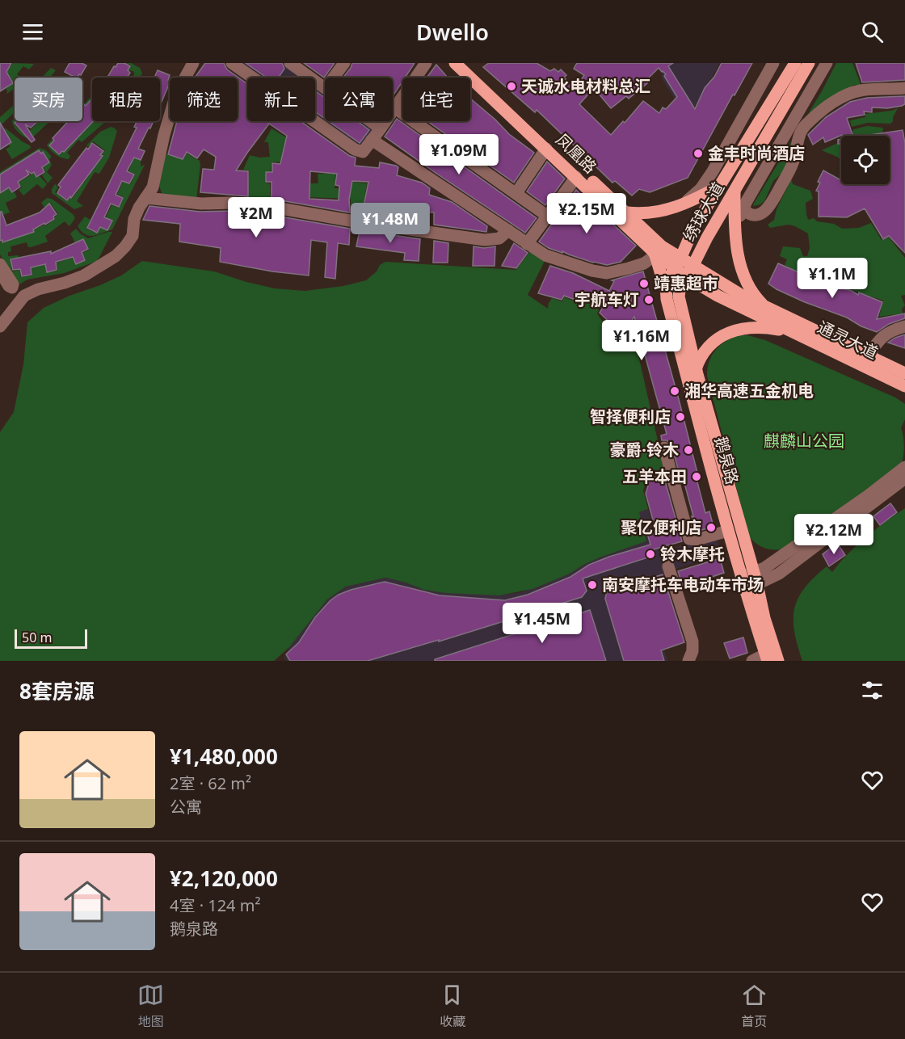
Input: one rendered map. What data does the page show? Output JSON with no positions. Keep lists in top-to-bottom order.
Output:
{
  "streets": {
    "main road": [
      "凤凰路",
      "绣球大道",
      "通灵大道",
      "鹅泉路"
    ]
  },
  "crossings": [
    ["凤凰路", "绣球大道"],
    ["凤凰路", "通灵大道"],
    ["凤凰路", "鹅泉路"],
    ["绣球大道", "通灵大道"],
    ["绣球大道", "鹅泉路"],
    ["通灵大道", "鹅泉路"]
  ],
  "parks": ["麒麟山公园"],
  "places": [
    "天诚水电材料总汇",
    "金丰时尚酒店",
    "靖惠超市",
    "宇航车灯",
    "湘华高速五金机电",
    "智择便利店",
    "豪爵·铃木",
    "五羊本田",
    "聚亿便利店",
    "铃木摩托",
    "南安摩托车电动车市场"
  ],
  "scale_bar": "50 m",
  "page": {
    "header": "Dwello",
    "chip": [
      "买房",
      "租房",
      "筛选",
      "新上",
      "公寓",
      "住宅"
    ],
    "price": [
      "¥1.09M",
      "¥2.15M",
      "¥2M",
      "¥1.48M",
      "¥1.1M",
      "¥1.16M",
      "¥2.12M",
      "¥1.45M"
    ],
    "scale": "50 m",
    "heading": "8套房源",
    "list": [
      {
        "name": "¥1,480,000",
        "note": "2室 · 62 m² · 公寓"
      },
      {
        "name": "¥2,120,000",
        "note": "4室 · 124 m² · 鹅泉路"
      }
    ],
    "tabs": ["地图", "收藏", "首页"]
  }
}
